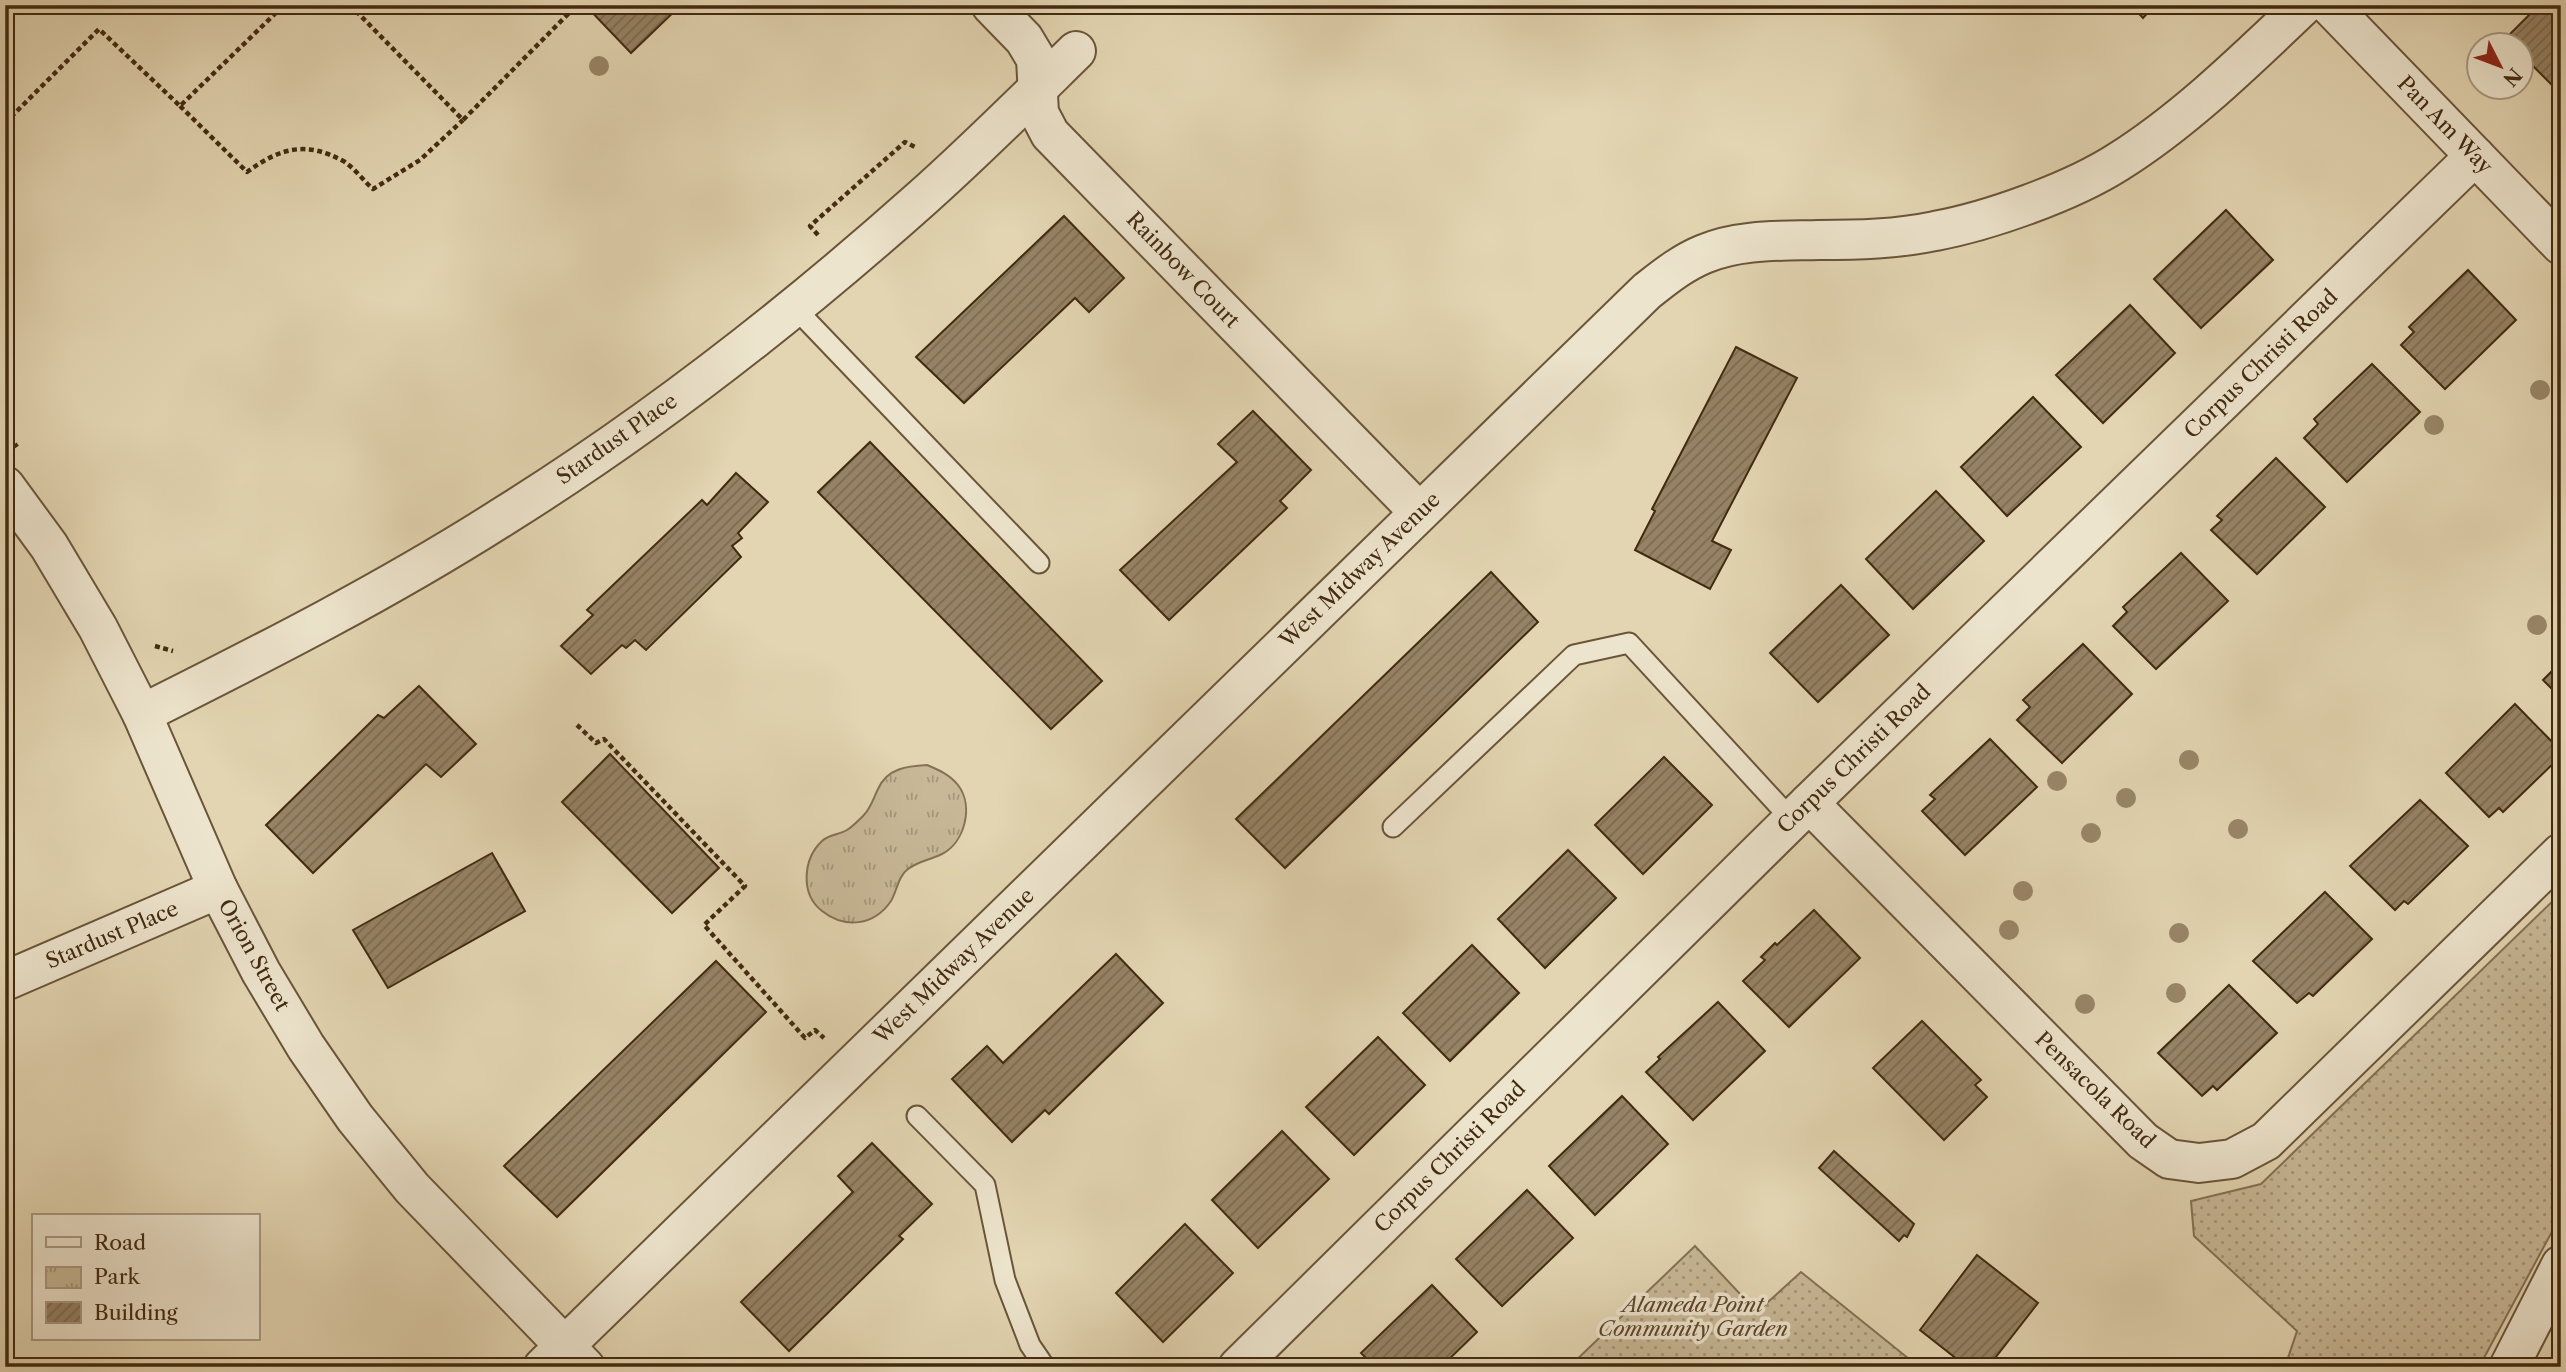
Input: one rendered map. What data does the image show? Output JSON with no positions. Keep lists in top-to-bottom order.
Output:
{
  "streets": {
    "street": [
      "Pan Am Way",
      "Rainbow Court",
      "Corpus Christi Road",
      "Stardust Place",
      "West Midway Avenue",
      "Orion Street",
      "Pensacola Road"
    ]
  },
  "crossings": [
    ["Pan Am Way", "Corpus Christi Road"],
    ["Rainbow Court", "Stardust Place"],
    ["Rainbow Court", "West Midway Avenue"],
    ["Corpus Christi Road", "Pensacola Road"],
    ["Stardust Place", "Orion Street"],
    ["West Midway Avenue", "Orion Street"]
  ],
  "parks": ["Alameda Point Community Garden"],
  "legend": ["Road", "Park", "Building"],
  "north": "bottom right"
}
